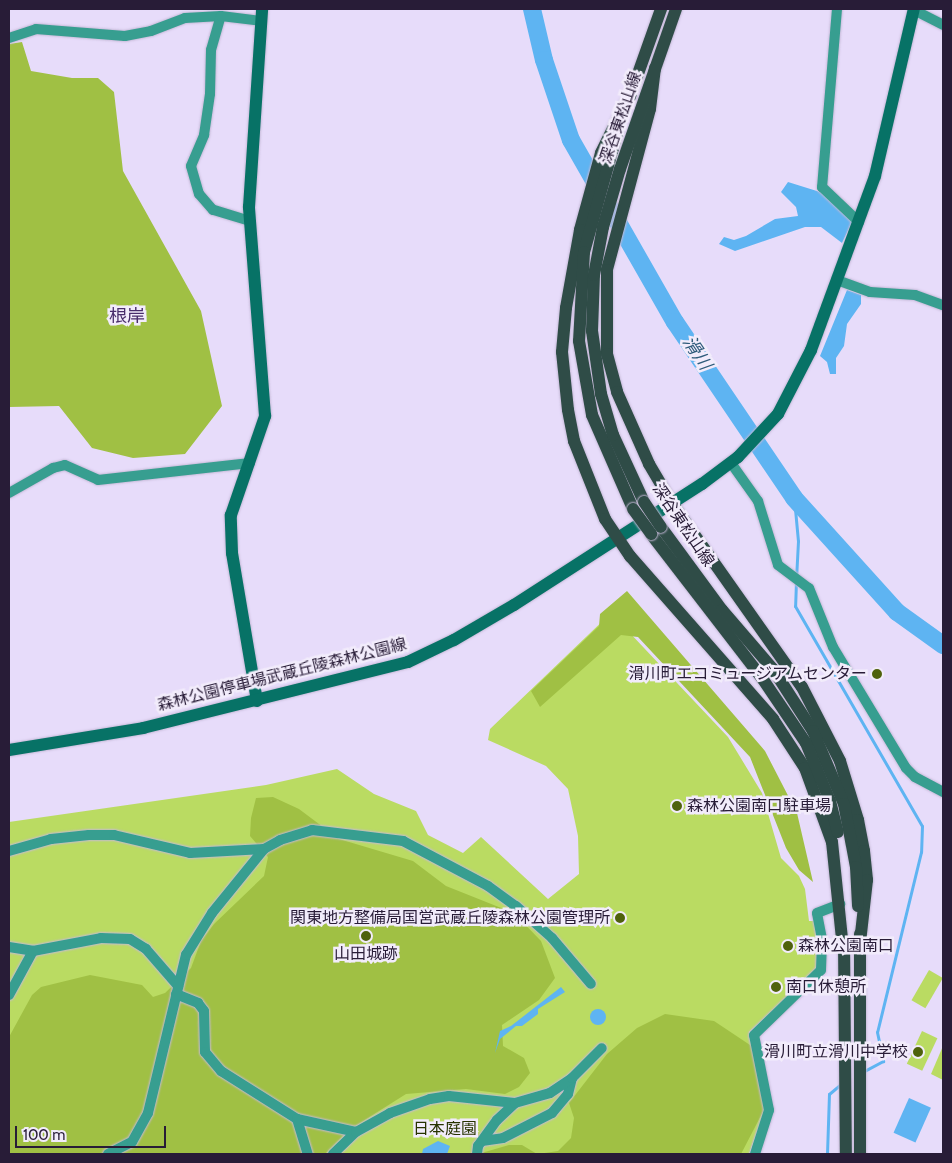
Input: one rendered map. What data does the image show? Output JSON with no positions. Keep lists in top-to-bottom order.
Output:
{
  "streets": {
    "main road": ["深谷東松山線"],
    "street": ["森林公園停車場武蔵丘陵森林公園線"]
  },
  "crossings": [
    ["深谷東松山線", "森林公園停車場武蔵丘陵森林公園線"]
  ],
  "districts": ["根岸"],
  "water": ["滑川"],
  "parks": ["日本庭園"],
  "places": [
    "滑川町エコミュージアムセンター",
    "森林公園南口駐車場",
    "関東地方整備局国営武蔵丘陵森林公園管理所",
    "山田城跡",
    "森林公園南口",
    "南口休憩所",
    "滑川町立滑川中学校"
  ],
  "scale_bar": "100 m"
}
